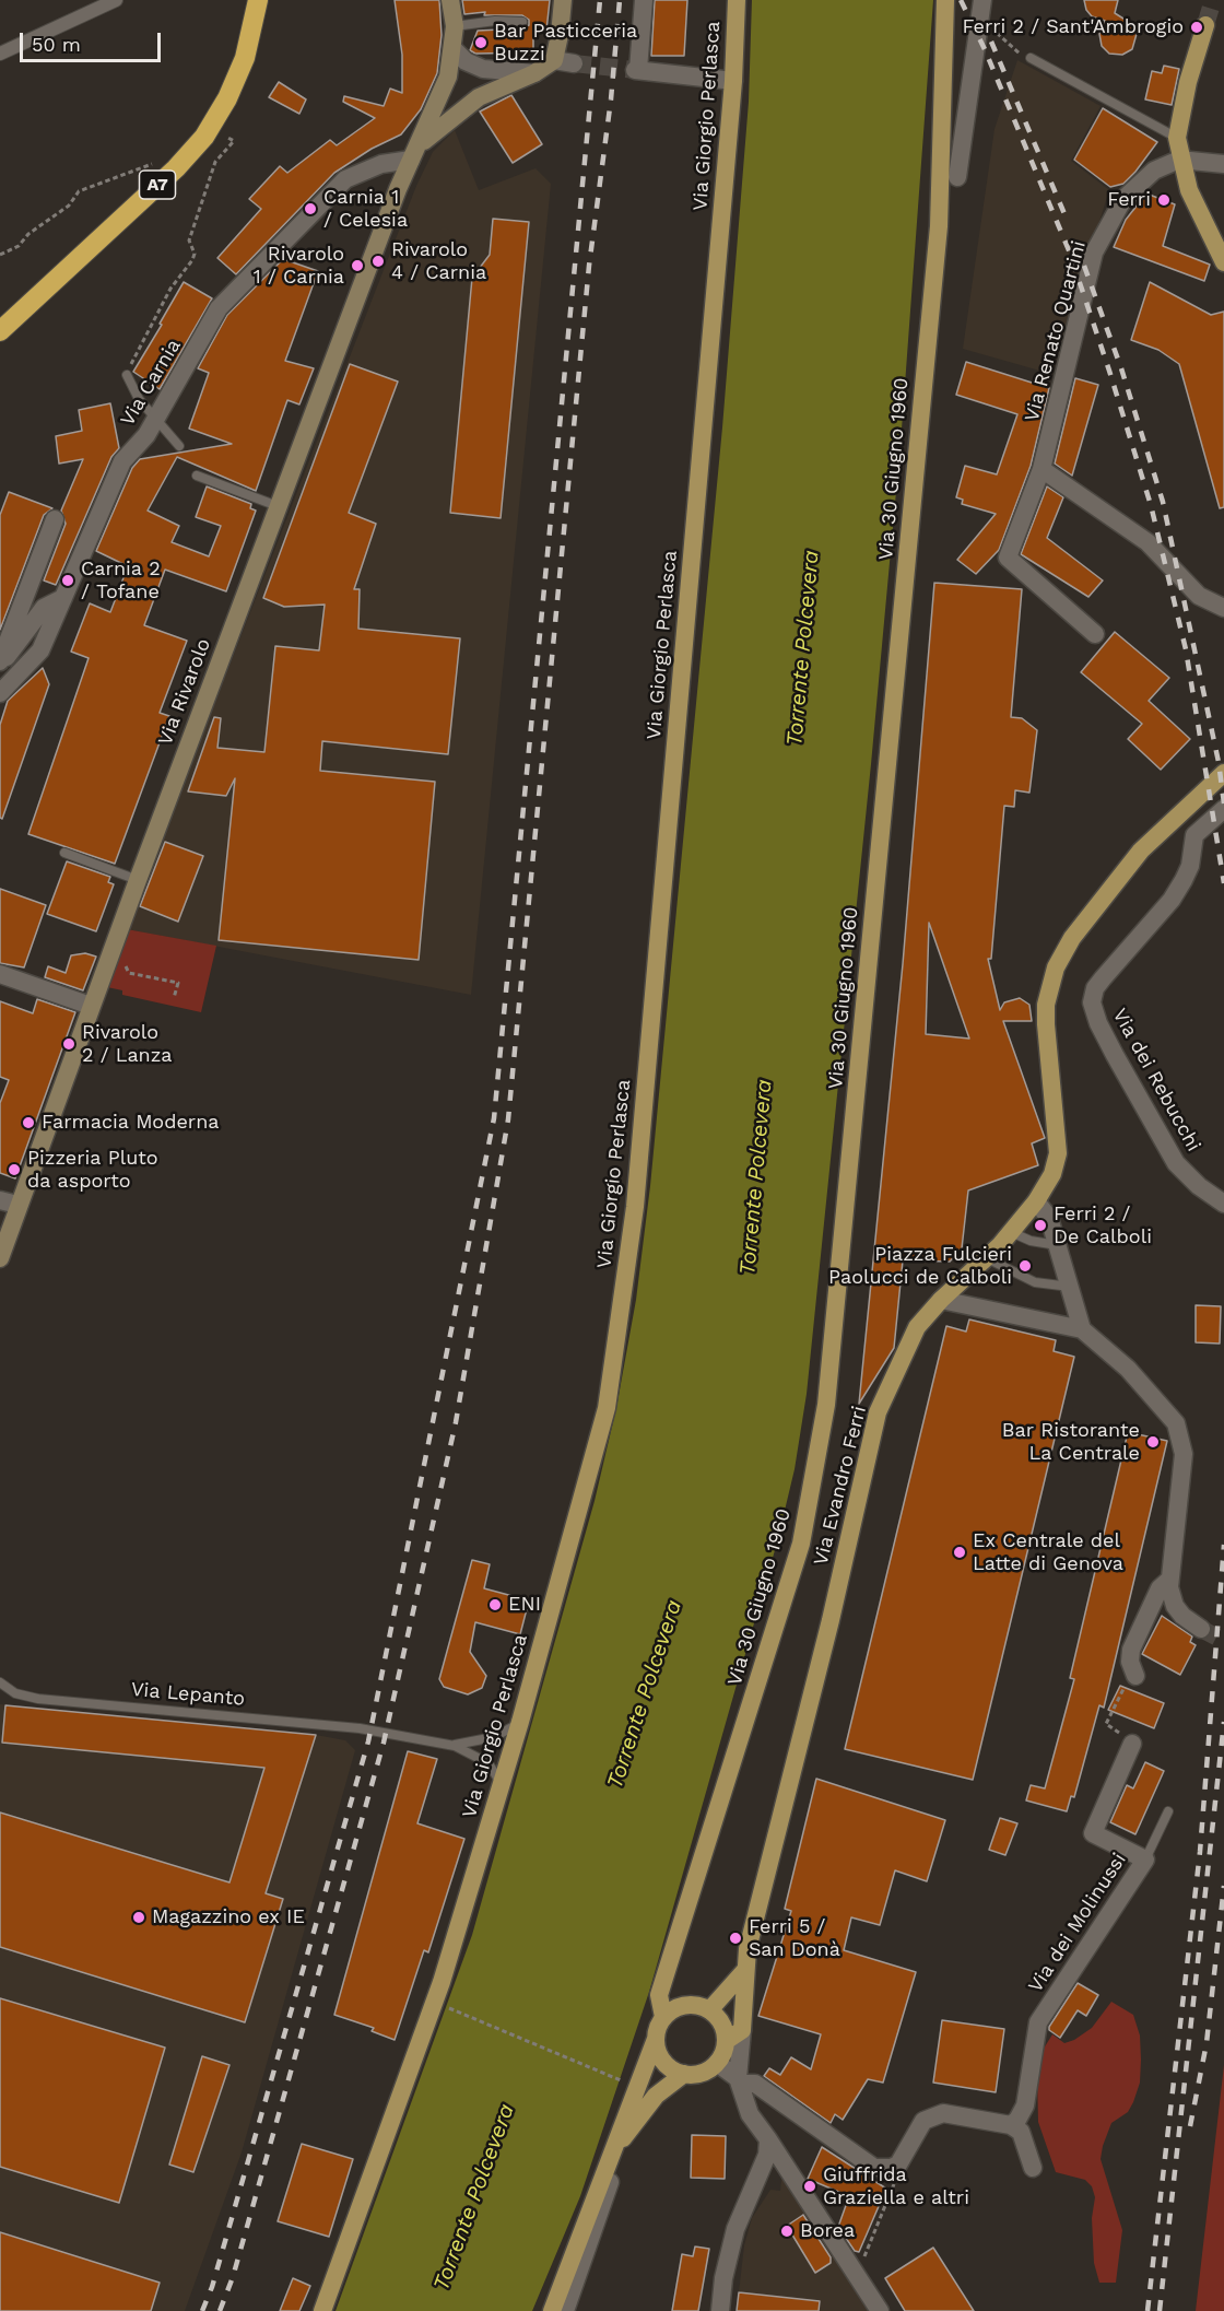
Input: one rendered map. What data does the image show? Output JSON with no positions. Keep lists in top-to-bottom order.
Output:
{
  "streets": {
    "highway": ["A7"],
    "main road": [
      "Via Giorgio Perlasca",
      "Via 30 Giugno 1960",
      "Via Rivarolo",
      "Via Evandro Ferri"
    ],
    "street": [
      "Via Renato Quartini",
      "Via Carnia",
      "Via dei Rebucchi",
      "Via dei Molinussi"
    ],
    "lane": ["Via Lepanto"]
  },
  "crossings": [
    ["Via Carnia", "Via Rivarolo"]
  ],
  "water": ["Torrente Polcevera"],
  "places": [
    "Ferri 2 / Sant'Ambrogio",
    "Bar Pasticceria Buzzi",
    "Ferri",
    "Carnia 1 / Celesia",
    "Rivarolo 4 / Carnia",
    "Rivarolo 1 / Carnia",
    "Carnia 2 / Tofane",
    "Rivarolo 2 / Lanza",
    "Farmacia Moderna",
    "Pizzeria Pluto da asporto",
    "Ferri 2 / De Calboli",
    "Piazza Fulcieri Paolucci de Calboli",
    "Bar Ristorante La Centrale",
    "Ex Centrale del Latte di Genova",
    "ENI",
    "Magazzino ex IE",
    "Ferri 5 / San Donà",
    "Giuffrida Graziella e altri",
    "Borea"
  ],
  "scale_bar": "50 m"
}
